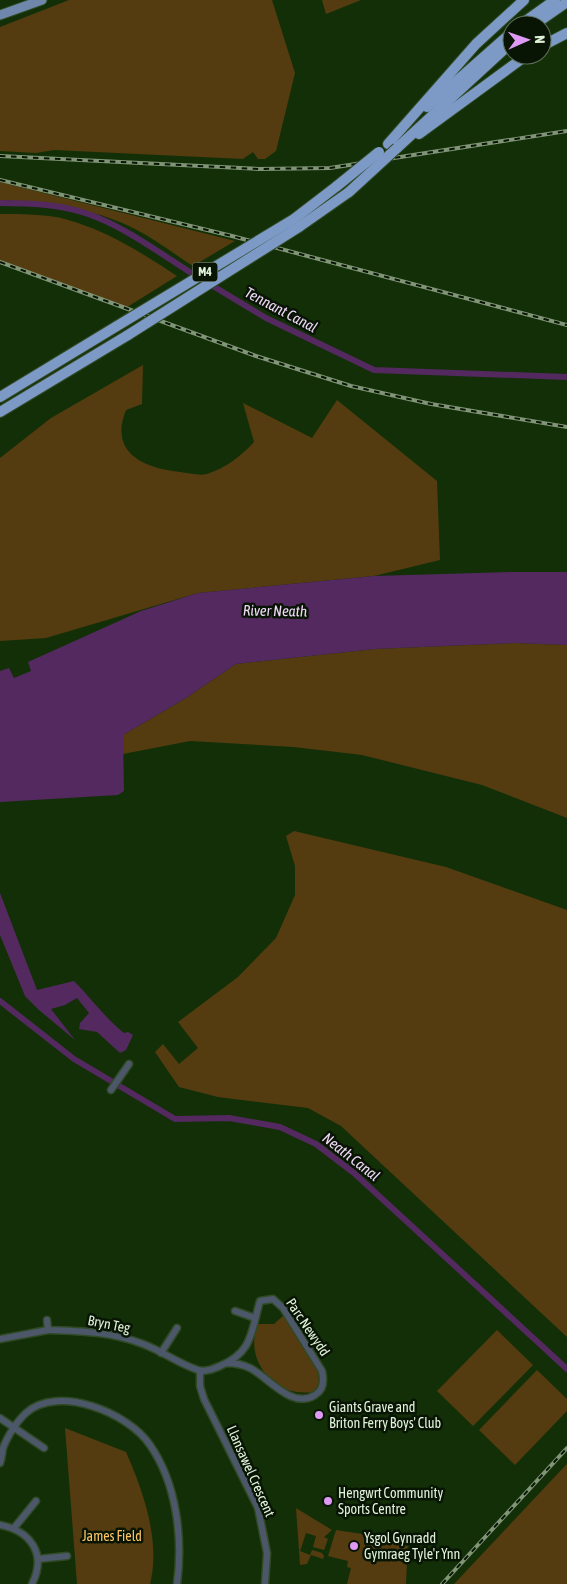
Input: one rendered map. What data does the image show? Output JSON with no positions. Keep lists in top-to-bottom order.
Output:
{
  "streets": {
    "highway": ["M4"],
    "street": ["Bryn Teg", "Parc Newydd", "Llansawel Crescent"]
  },
  "crossings": [
    ["Bryn Teg", "Llansawel Crescent"]
  ],
  "water": ["Tennant Canal", "River Neath", "Neath Canal"],
  "parks": ["James Field"],
  "places": ["Giants Grave and Briton Ferry Boys' Club", "Hengwrt Community Sports Centre", "Ysgol Gynradd Gymraeg Tyle'r Ynn"],
  "north": "right"
}
